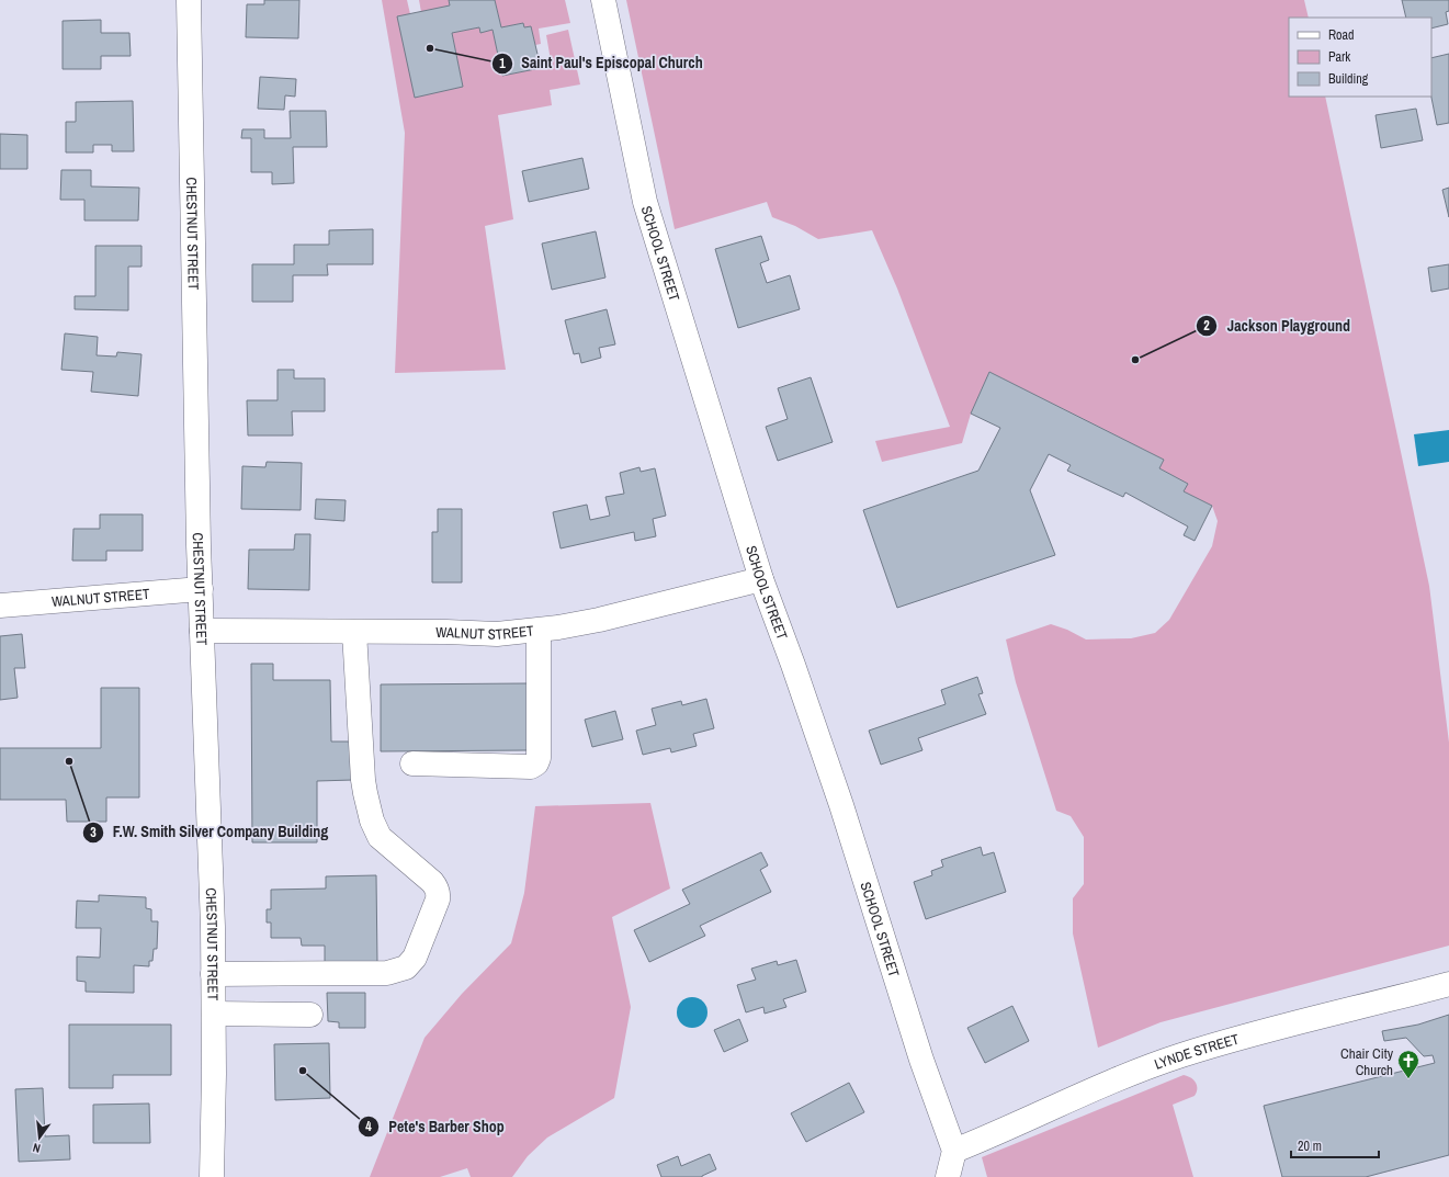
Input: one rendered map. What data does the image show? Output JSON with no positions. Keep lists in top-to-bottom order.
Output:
{
  "streets": {
    "street": [
      "CHESTNUT STREET",
      "SCHOOL STREET",
      "WALNUT STREET",
      "LYNDE STREET"
    ]
  },
  "crossings": [
    ["CHESTNUT STREET", "WALNUT STREET"],
    ["SCHOOL STREET", "WALNUT STREET"],
    ["SCHOOL STREET", "LYNDE STREET"]
  ],
  "places": {
    "other": [
      "Saint Paul's Episcopal Church",
      "Jackson Playground",
      "F.W. Smith Silver Company Building",
      "Pete's Barber Shop"
    ],
    "church": ["Chair City Church"]
  },
  "legend": ["Road", "Park", "Building"],
  "scale_bar": "20 m",
  "north": "bottom"
}
